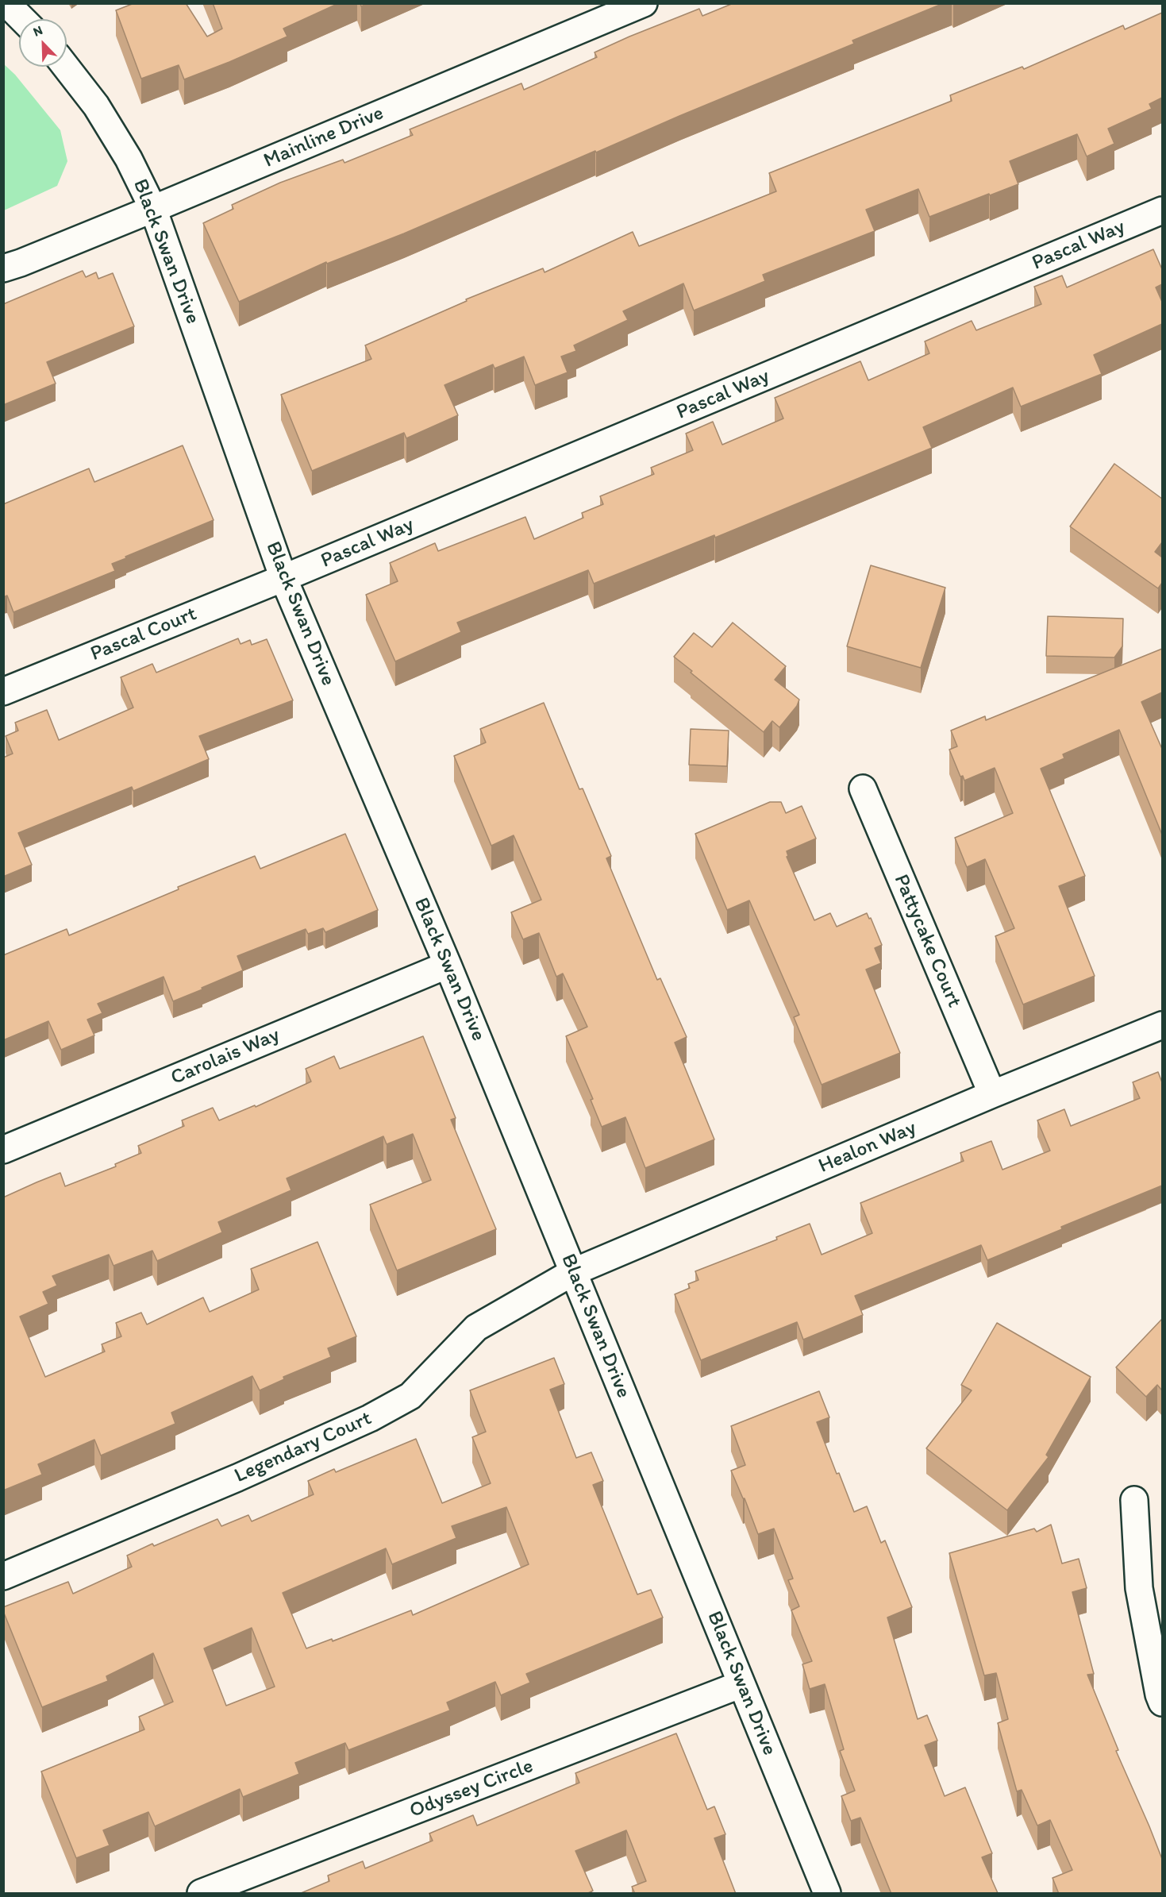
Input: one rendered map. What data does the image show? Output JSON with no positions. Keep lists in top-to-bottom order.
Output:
{
  "streets": {
    "street": [
      "Mainline Drive",
      "Pascal Way",
      "Black Swan Drive",
      "Pascal Court",
      "Pattycake Court",
      "Carolais Way",
      "Healon Way",
      "Legendary Court",
      "Odyssey Circle"
    ]
  },
  "crossings": [
    ["Mainline Drive", "Black Swan Drive"],
    ["Pascal Way", "Black Swan Drive"],
    ["Pascal Way", "Pascal Court"],
    ["Black Swan Drive", "Pascal Court"],
    ["Black Swan Drive", "Carolais Way"],
    ["Black Swan Drive", "Healon Way"],
    ["Black Swan Drive", "Legendary Court"],
    ["Black Swan Drive", "Odyssey Circle"],
    ["Pattycake Court", "Healon Way"],
    ["Healon Way", "Legendary Court"]
  ],
  "north": "top left"
}
